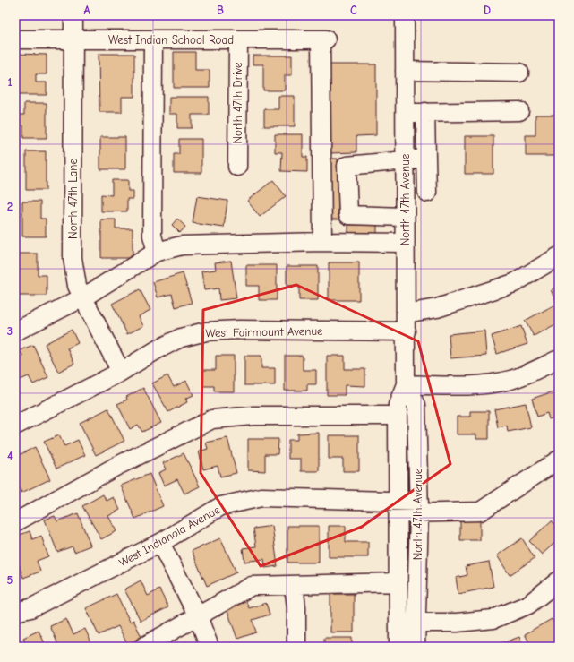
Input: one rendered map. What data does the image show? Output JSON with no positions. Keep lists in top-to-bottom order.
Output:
{
  "streets": {
    "street": [
      "West Indian School Road",
      "North 47th Drive",
      "North 47th Lane",
      "North 47th Avenue",
      "West Fairmount Avenue",
      "West Indianola Avenue"
    ]
  },
  "crossings": [
    ["West Indian School Road", "North 47th Drive"],
    ["West Indian School Road", "North 47th Lane"],
    ["North 47th Lane", "West Fairmount Avenue"],
    ["North 47th Avenue", "West Fairmount Avenue"],
    ["North 47th Avenue", "West Indianola Avenue"]
  ],
  "grid": {
    "columns": [
      "A",
      "B",
      "C",
      "D"
    ],
    "rows": [
      "1",
      "2",
      "3",
      "4",
      "5"
    ]
  }
}
